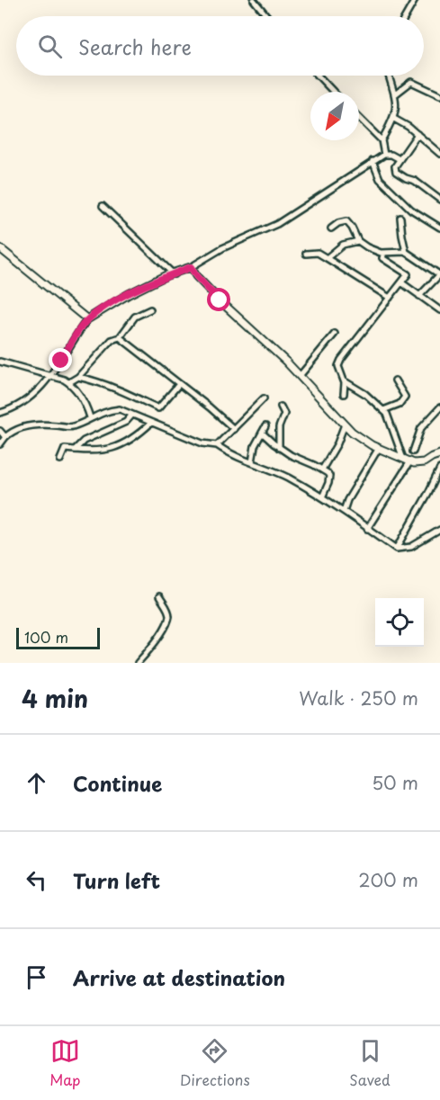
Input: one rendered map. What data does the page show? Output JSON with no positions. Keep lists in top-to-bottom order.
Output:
{
  "scale_bar": "100 m",
  "north": "bottom left",
  "page": {
    "search": "Search here",
    "scale": "100 m",
    "heading": ["4 min", "Walk · 250 m"],
    "list": [
      ["Continue", "50 m"],
      ["Turn left", "200 m"],
      "Arrive at destination"
    ],
    "nav": ["Map", "Directions", "Saved"]
  }
}
